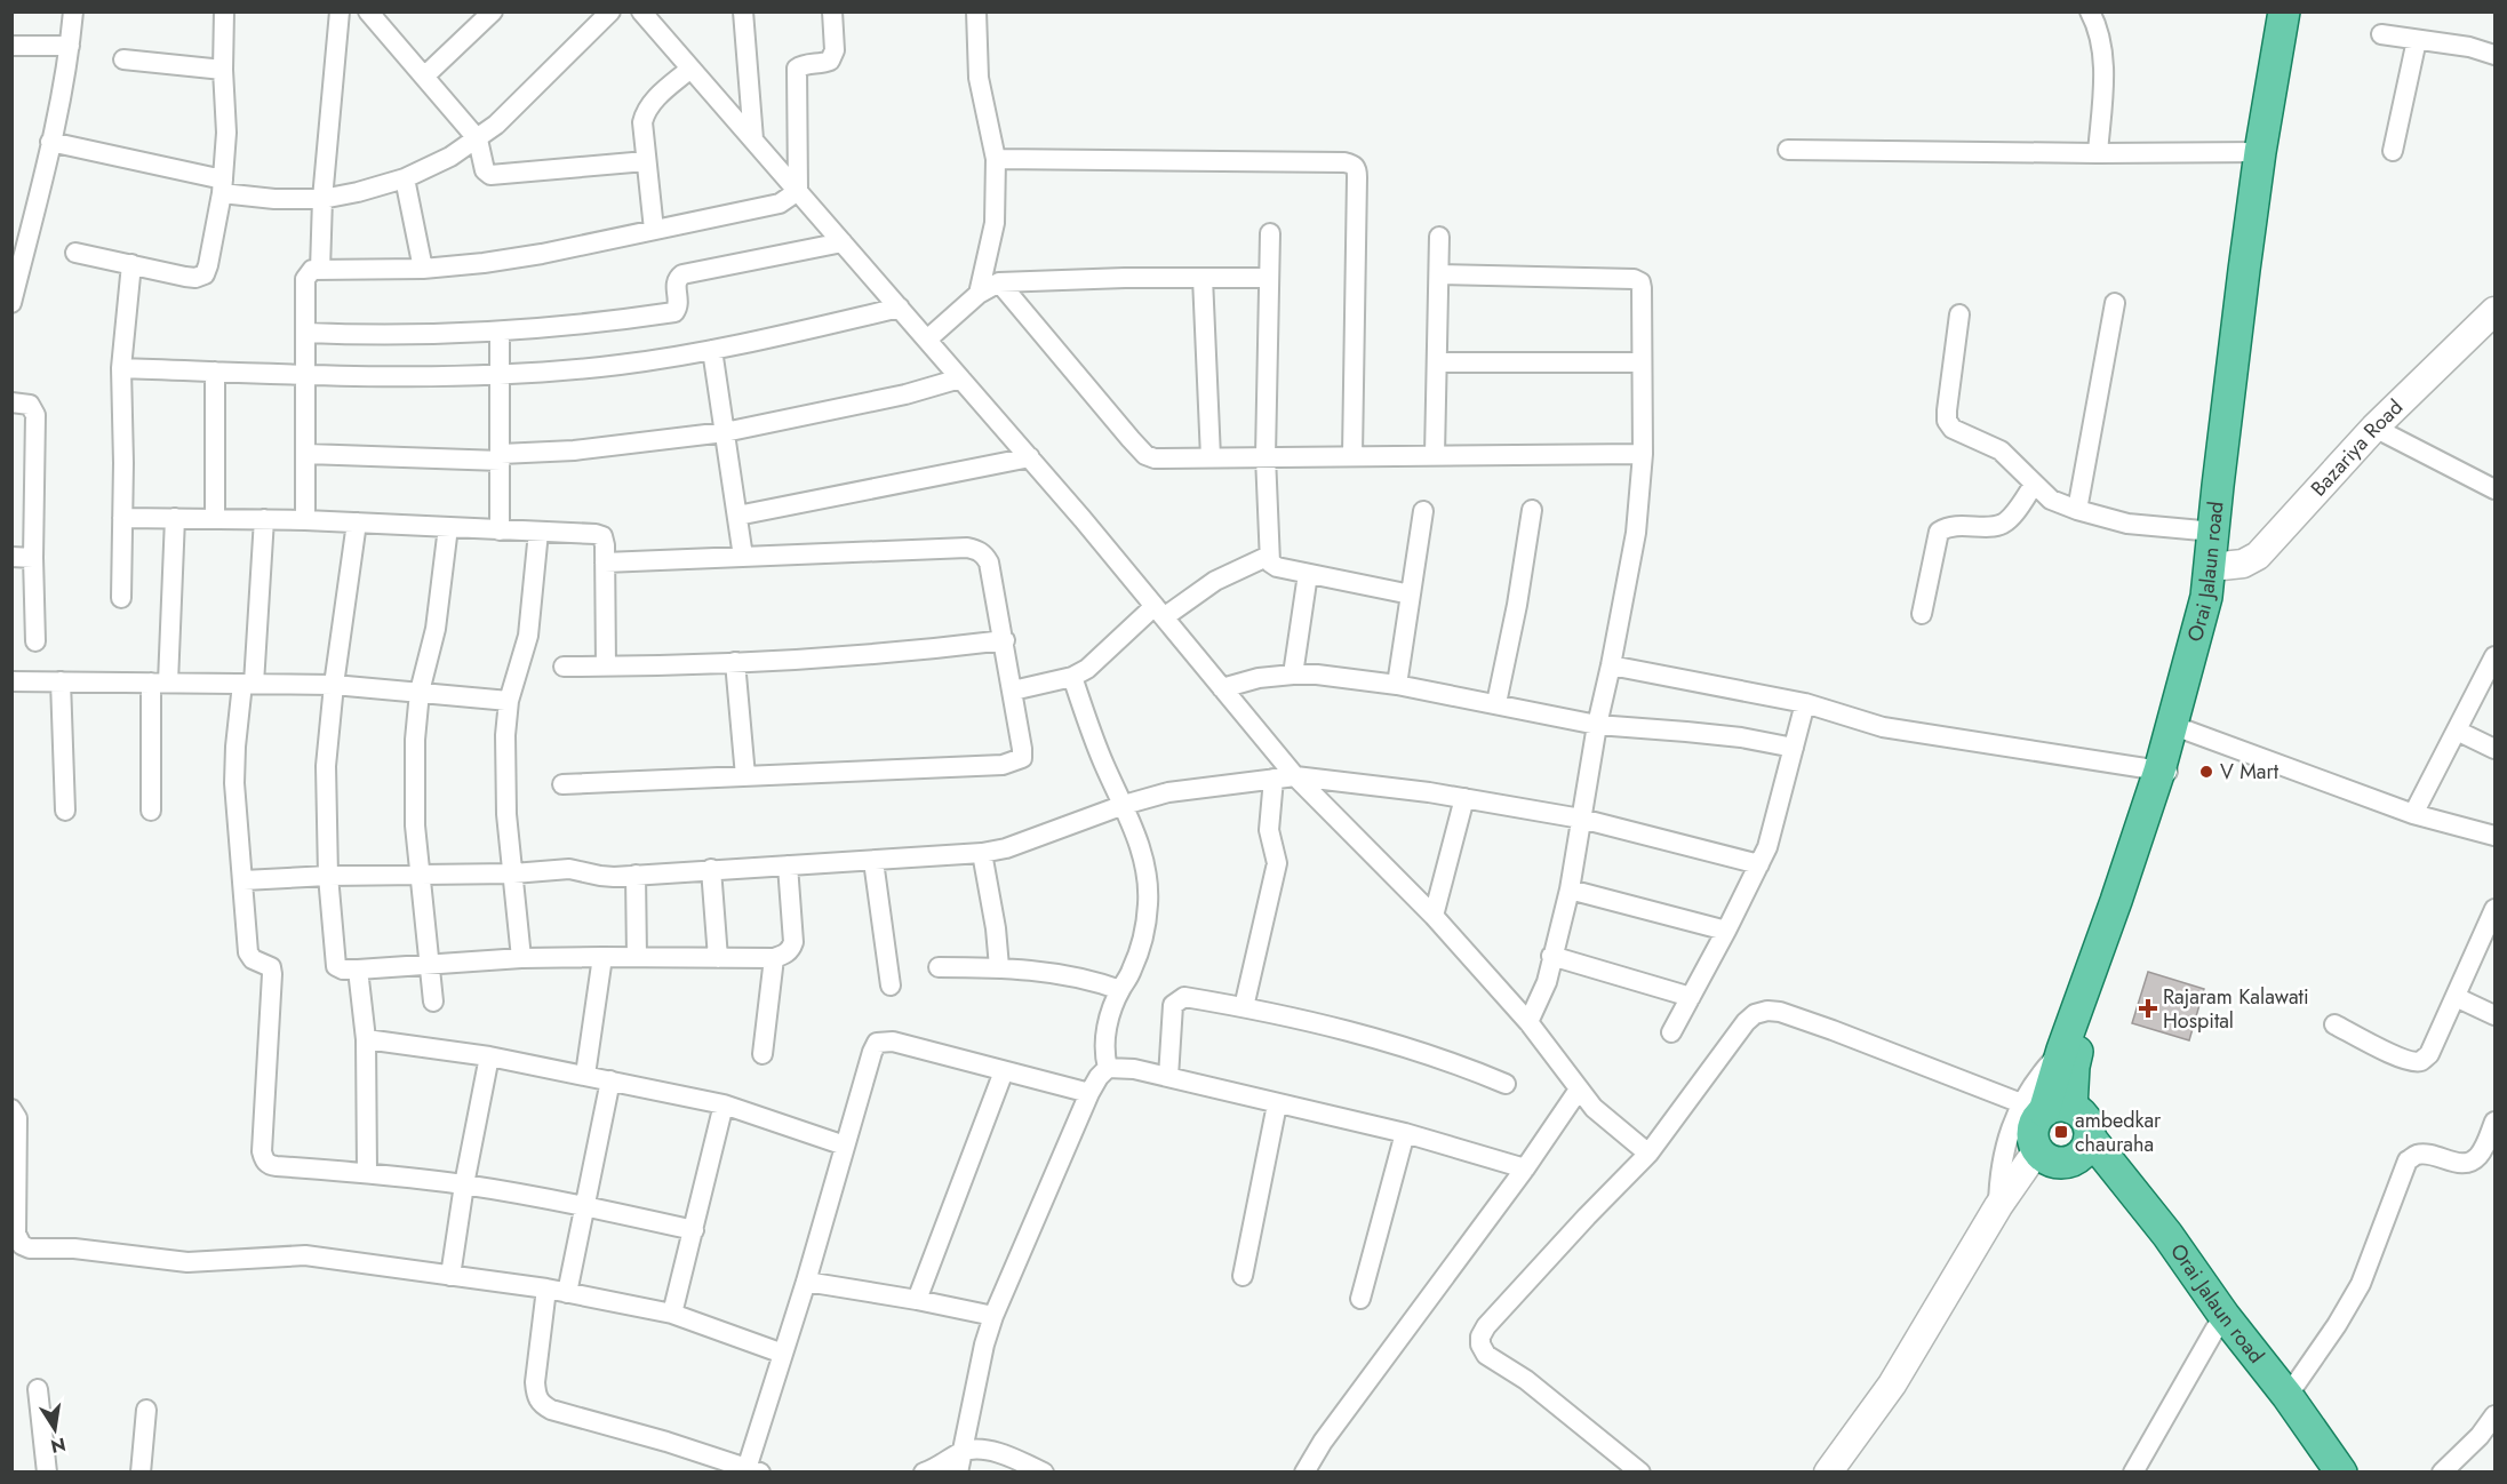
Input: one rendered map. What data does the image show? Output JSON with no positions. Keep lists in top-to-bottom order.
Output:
{
  "streets": {
    "main road": ["Orai Jalaun road"],
    "street": ["Bazariya Road"]
  },
  "crossings": [
    ["Bazariya Road", "Orai Jalaun road"]
  ],
  "places": {
    "other": ["V Mart"],
    "health": ["Rajaram Kalawati Hospital"],
    "transit": ["ambedkar chauraha"]
  },
  "north": "bottom"
}
